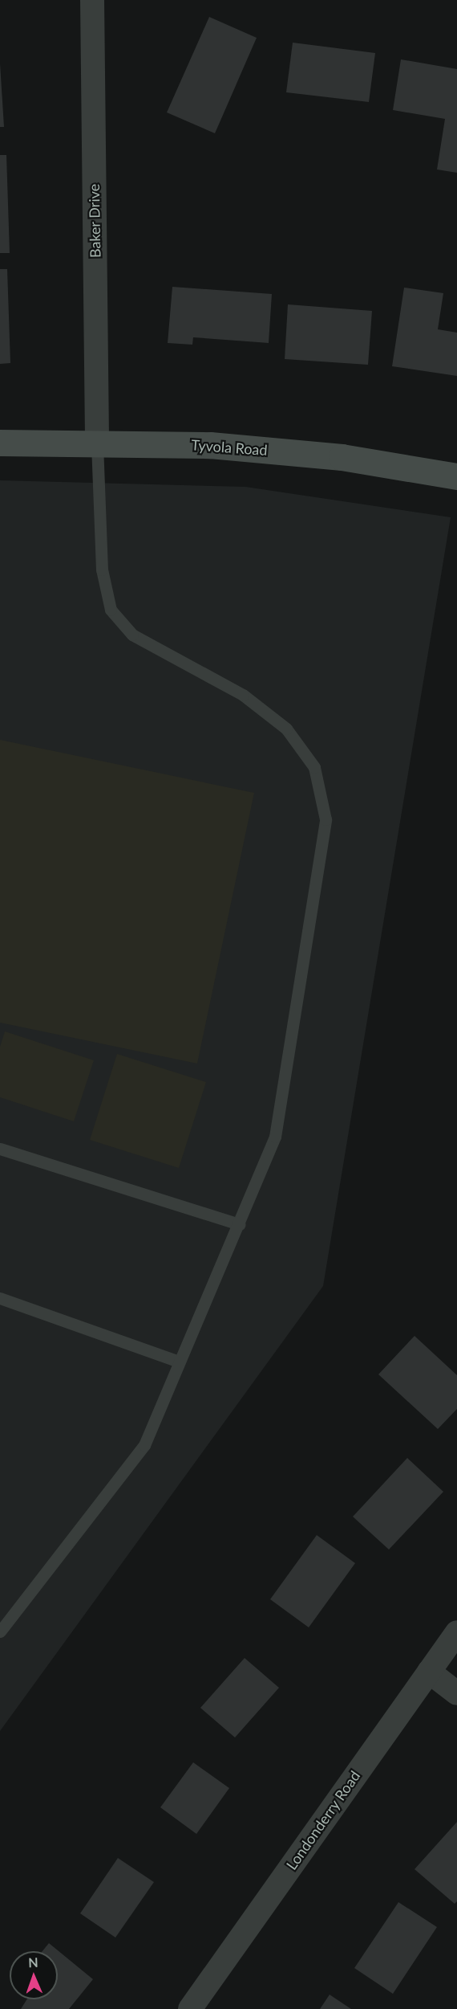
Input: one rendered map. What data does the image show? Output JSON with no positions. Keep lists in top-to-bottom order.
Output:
{
  "streets": {
    "main road": ["Tyvola Road"],
    "street": ["Baker Drive", "Londonderry Road"]
  },
  "crossings": [
    ["Baker Drive", "Tyvola Road"]
  ],
  "north": "top"
}
